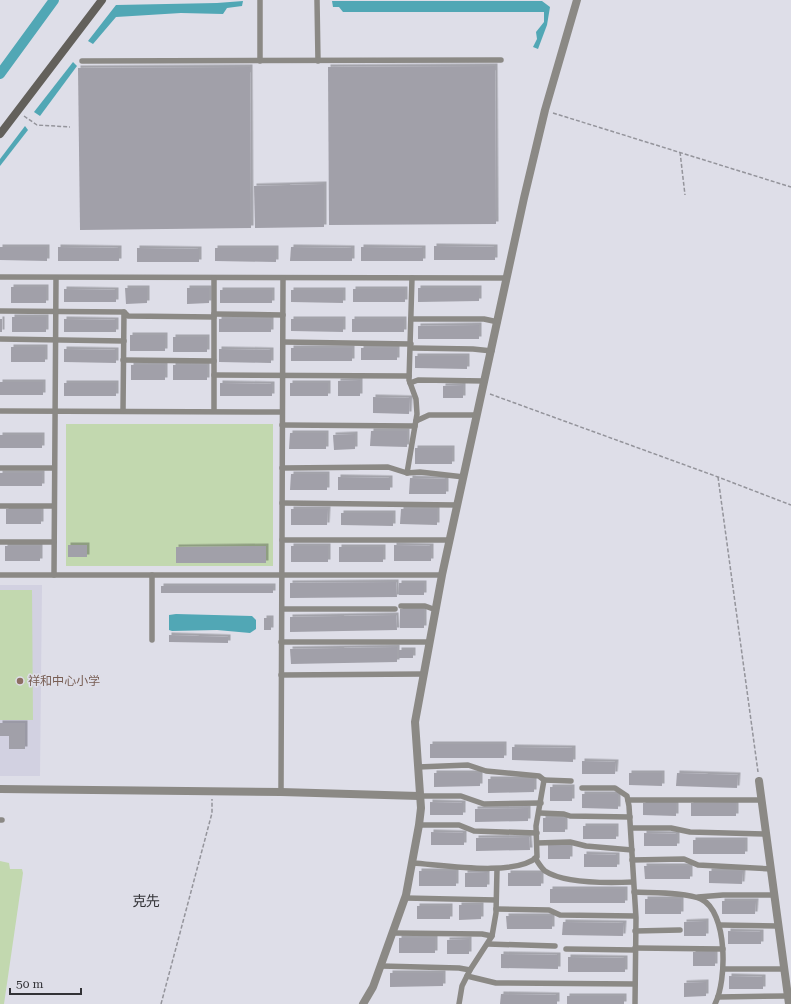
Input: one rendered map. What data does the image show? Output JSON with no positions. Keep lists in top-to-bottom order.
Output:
{
  "districts": ["克先"],
  "places": ["祥和中心小学"],
  "scale_bar": "50 m"
}
